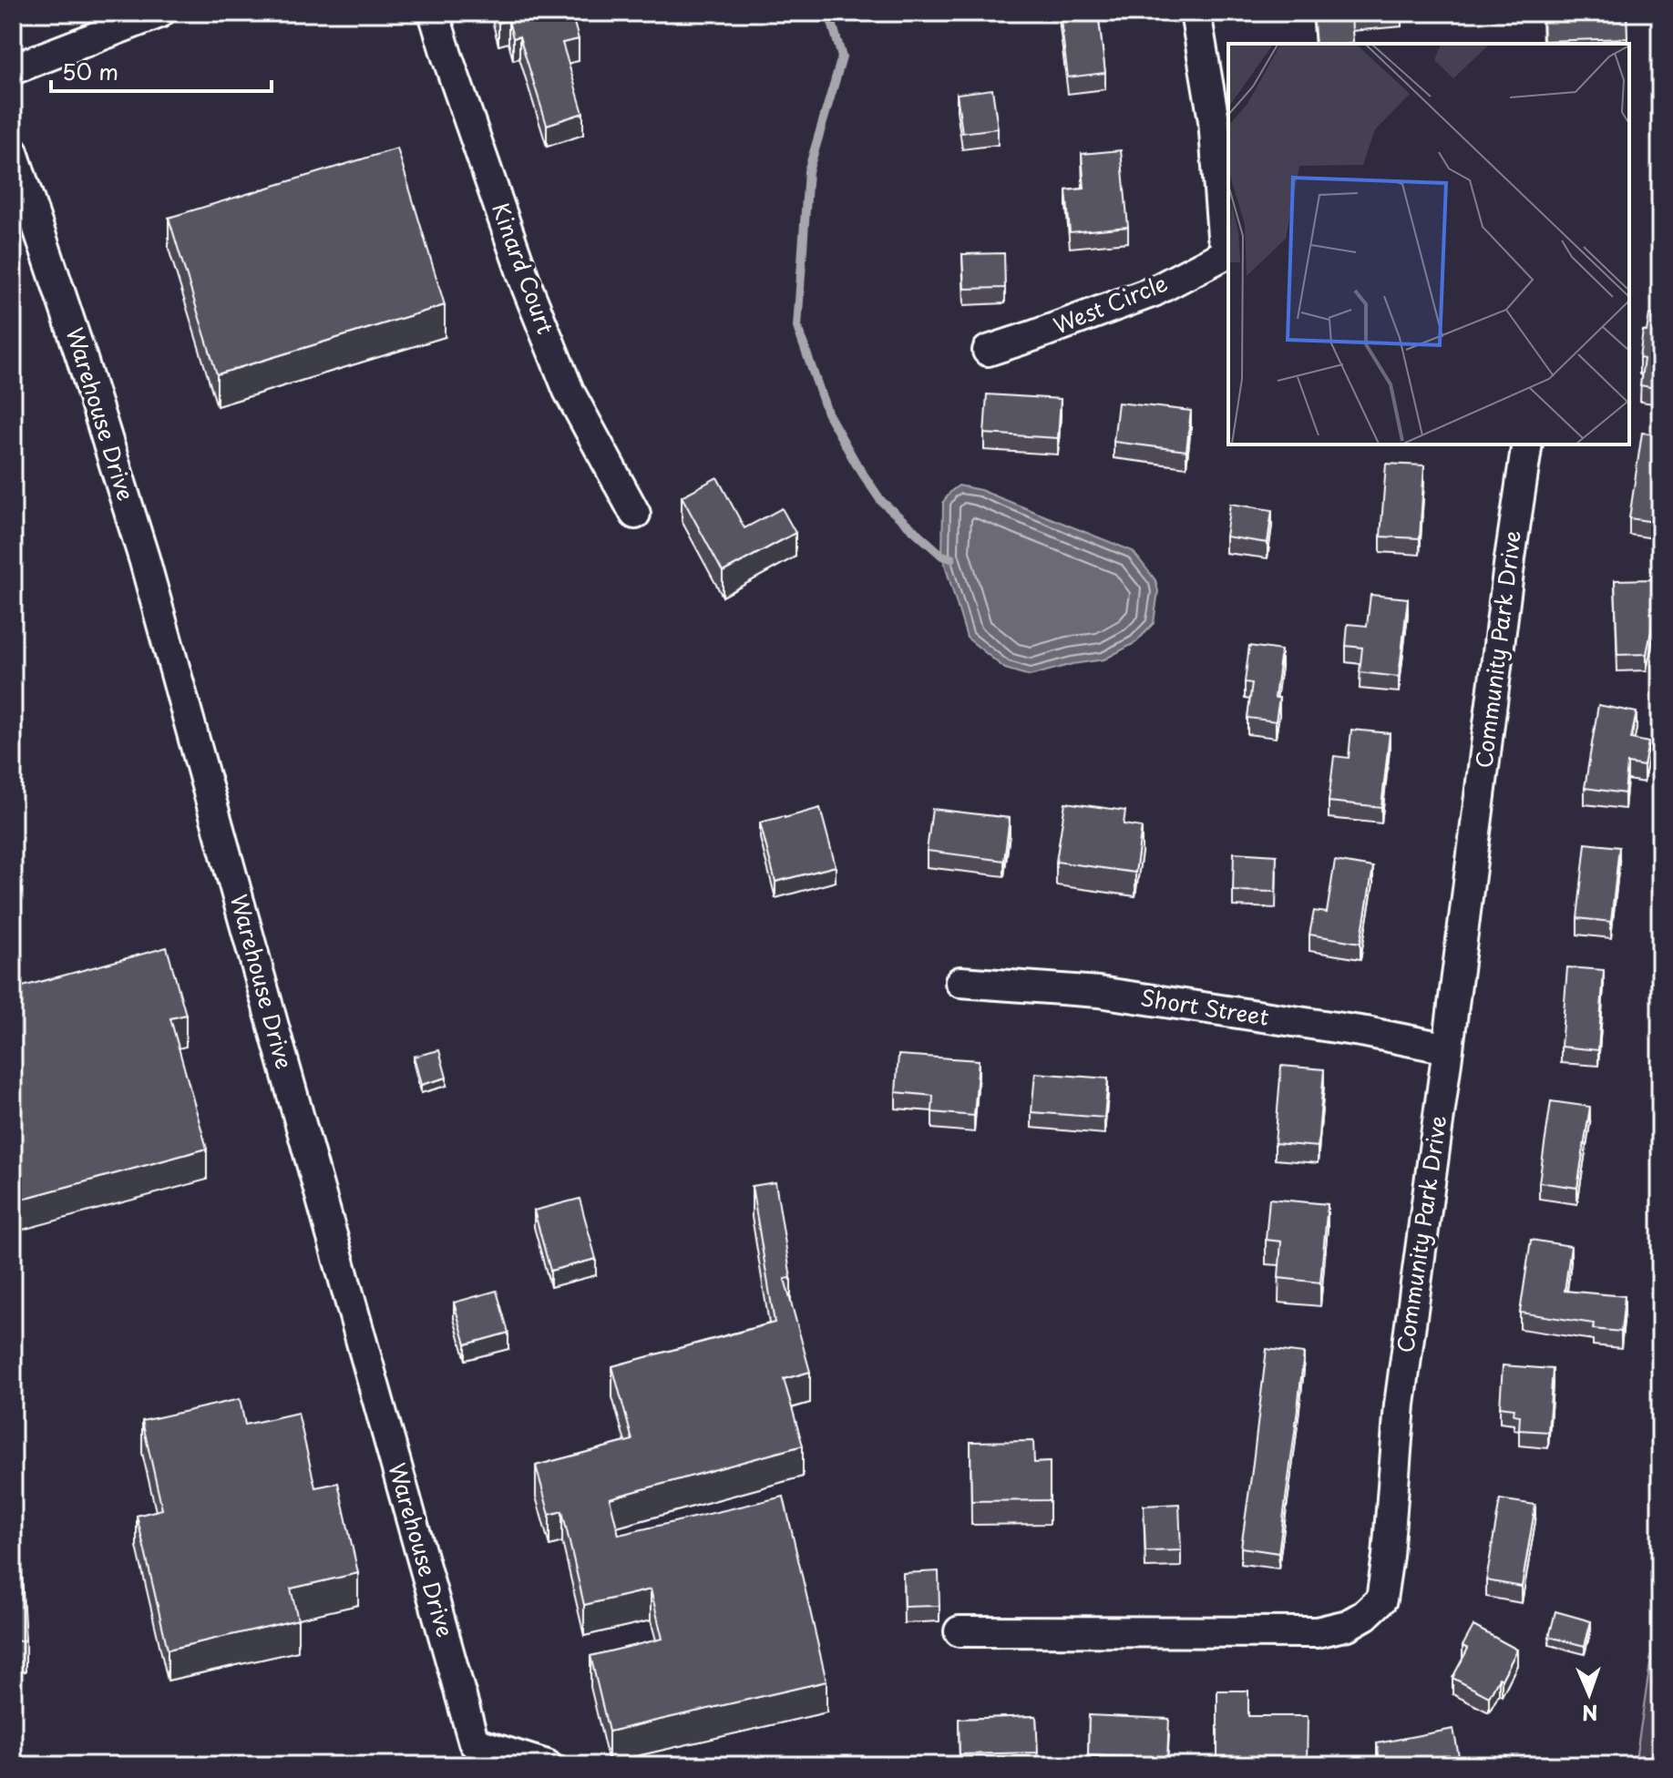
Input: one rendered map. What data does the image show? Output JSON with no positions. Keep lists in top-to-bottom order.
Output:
{
  "streets": {
    "street": [
      "Kinard Court",
      "West Circle",
      "Warehouse Drive",
      "Community Park Drive",
      "Short Street"
    ]
  },
  "crossings": [
    ["Community Park Drive", "Short Street"]
  ],
  "scale_bar": "50 m",
  "north": "bottom"
}
